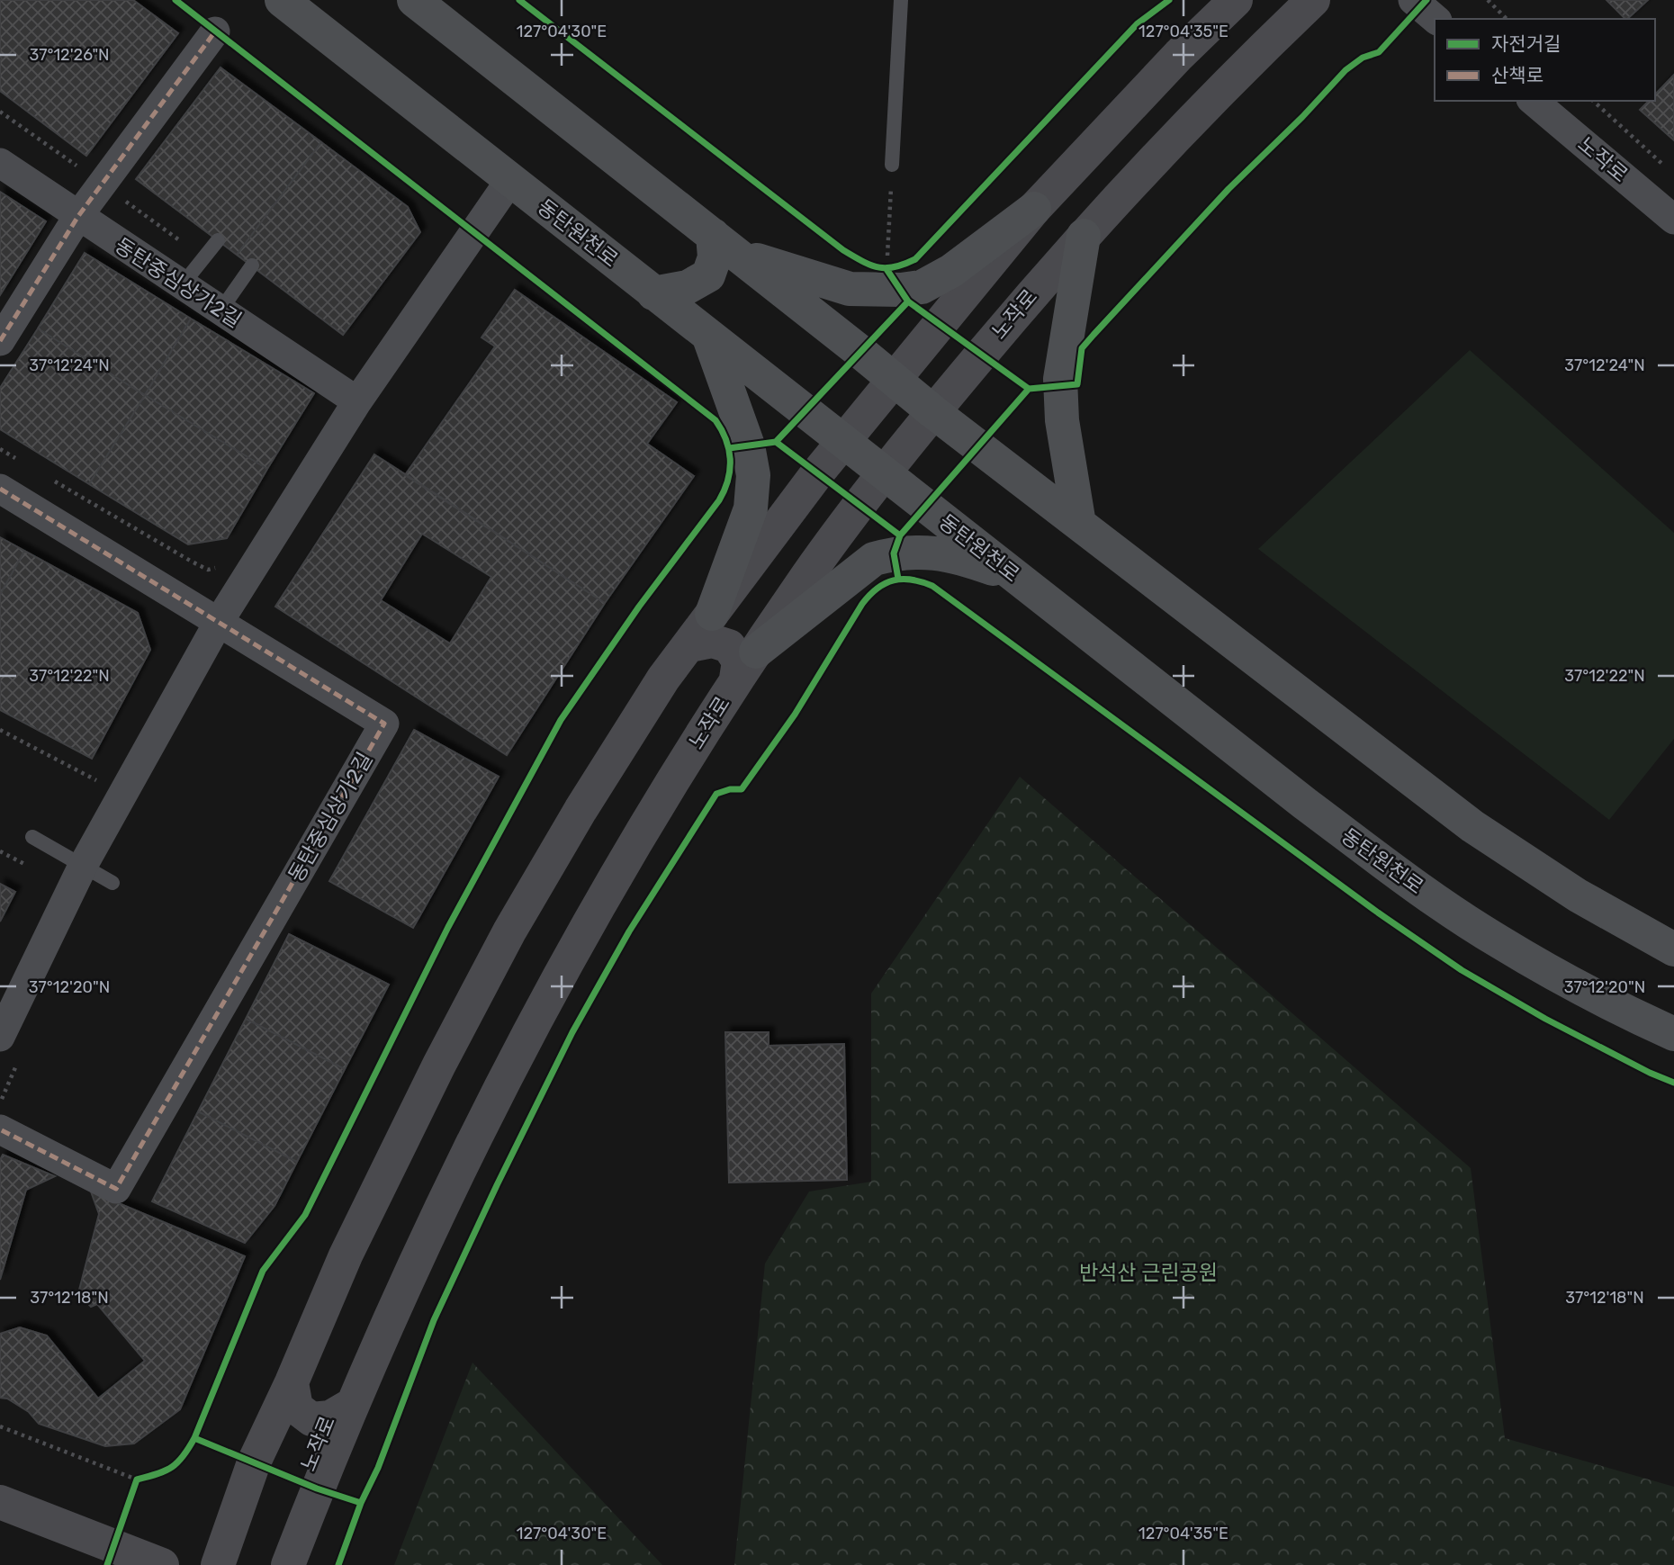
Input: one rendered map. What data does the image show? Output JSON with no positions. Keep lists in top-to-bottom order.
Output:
{
  "streets": {
    "main road": ["동탄원천로"],
    "street": ["노작로", "동탄중심상가2길"]
  },
  "crossings": [
    ["노작로", "동탄원천로"]
  ],
  "parks": ["반석산 근린공원"],
  "legend": ["자전거길", "산책로"],
  "coordinates": [
    "127°04'30\"E",
    "127°04'35\"E",
    "37°12'26\"N",
    "37°12'24\"N",
    "37°12'22\"N",
    "37°12'20\"N",
    "37°12'18\"N"
  ]
}
